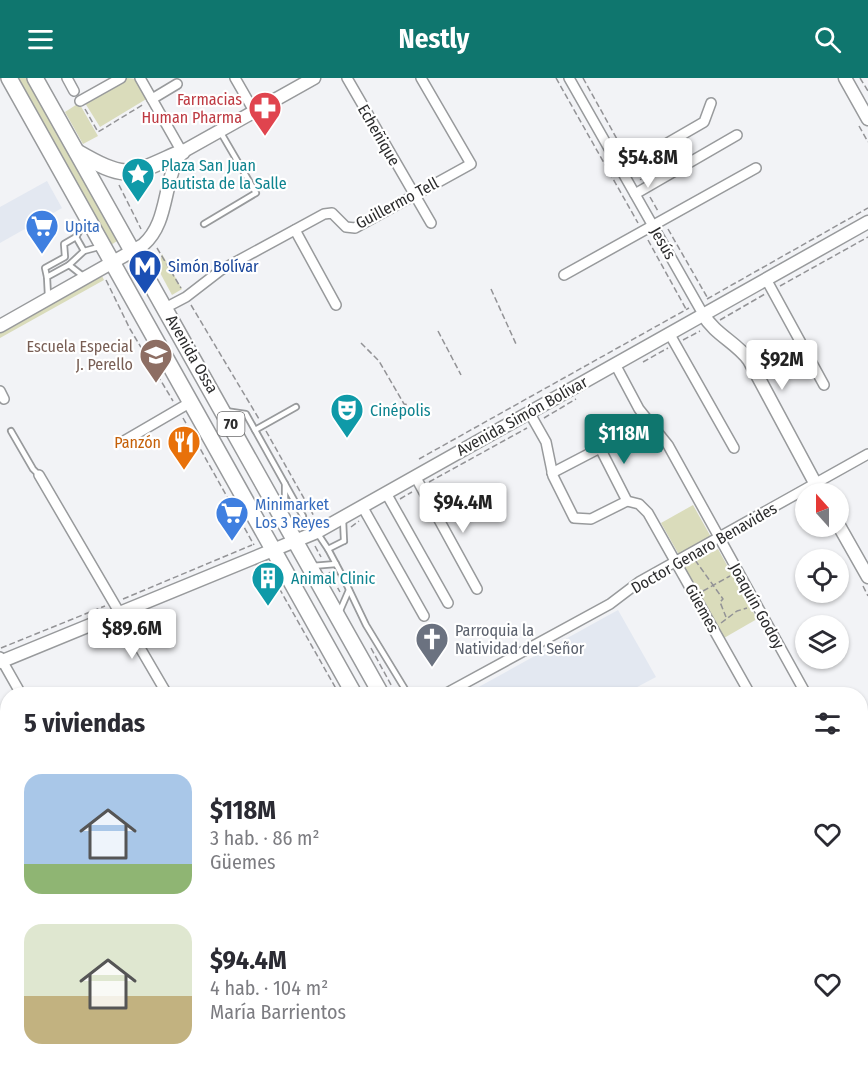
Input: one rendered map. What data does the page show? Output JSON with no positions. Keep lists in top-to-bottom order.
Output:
{
  "streets": {
    "main road": ["Avenida Ossa", "70"],
    "street": [
      "Echeñique",
      "Guillermo Tell",
      "Jesús",
      "Avenida Simón Bolívar",
      "Doctor Genaro Benavides",
      "Joaquín Godoy",
      "Güemes"
    ]
  },
  "crossings": [
    ["Echeñique", "Guillermo Tell"],
    ["Guillermo Tell", "Avenida Ossa"],
    ["Jesús", "Avenida Simón Bolívar"],
    ["Avenida Ossa", "Avenida Simón Bolívar"],
    ["Avenida Simón Bolívar", "Joaquín Godoy"],
    ["Doctor Genaro Benavides", "Joaquín Godoy"],
    ["Doctor Genaro Benavides", "Güemes"]
  ],
  "places": {
    "pharmacy": ["Farmacias Human Pharma"],
    "place": ["Plaza San Juan Bautista de la Salle"],
    "supermarket": ["Upita", "Minimarket Los 3 Reyes"],
    "metro station": ["Simón Bolívar"],
    "school or university": ["Escuela Especial J. Perello"],
    "theatre": ["Cinépolis"],
    "restaurant": ["Panzón"],
    "building": ["Animal Clinic"],
    "church": ["Parroquia la Natividad del Señor"]
  },
  "north": "top",
  "page": {
    "header": "Nestly",
    "price": [
      "$54.8M",
      "$92M",
      "$118M",
      "$94.4M",
      "$89.6M"
    ],
    "heading": "5 viviendas",
    "list": [
      {
        "name": "$118M",
        "note": "3 hab. · 86 m² · Güemes"
      },
      {
        "name": "$94.4M",
        "note": "4 hab. · 104 m² · María Barrientos"
      }
    ]
  }
}
